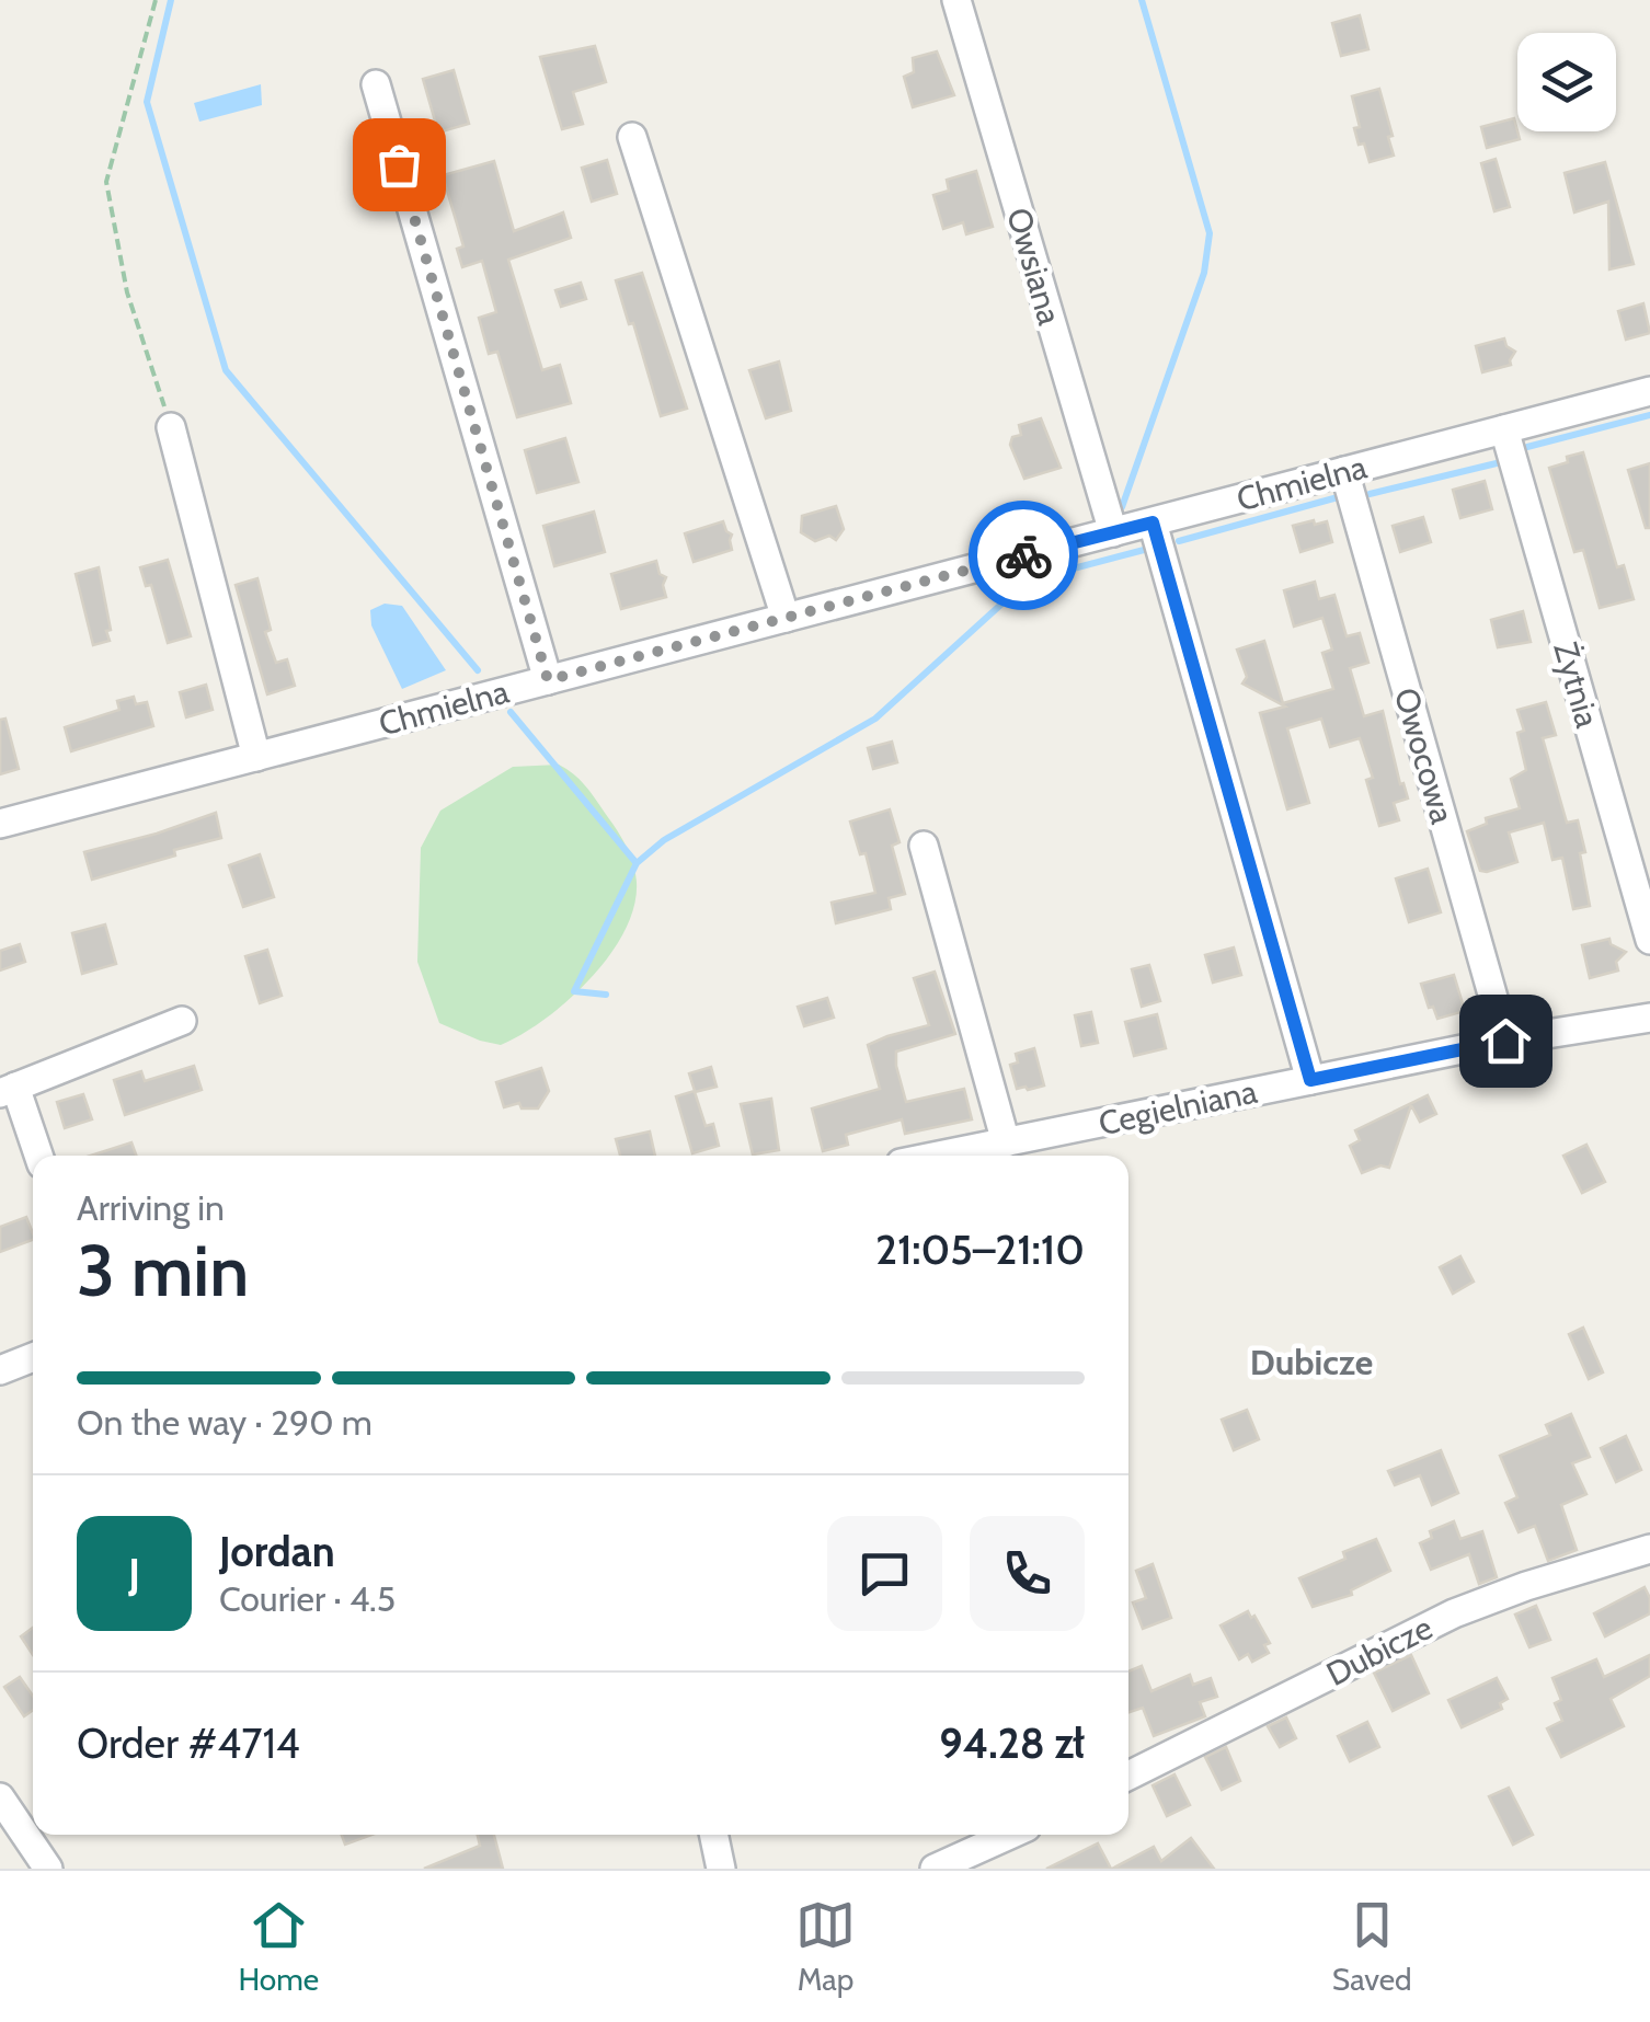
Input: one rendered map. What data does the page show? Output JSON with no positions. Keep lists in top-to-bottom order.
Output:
{
  "streets": {
    "street": [
      "Owsiana",
      "Chmielna",
      "Żytnia",
      "Owocowa",
      "Cegielniana",
      "Dubicze"
    ]
  },
  "crossings": [
    ["Owsiana", "Chmielna"],
    ["Chmielna", "Żytnia"],
    ["Chmielna", "Owocowa"],
    ["Owocowa", "Cegielniana"]
  ],
  "districts": ["Dubicze"],
  "page": {
    "heading": ["3 min", "Arriving in", "21:05–21:10"],
    "panel": [
      "Jordan",
      "Courier · 4.5",
      "Order #4714",
      "94.28 zł"
    ],
    "bar": "On the way · 290 m",
    "round": "J",
    "tabs": ["Home", "Map", "Saved"]
  }
}
